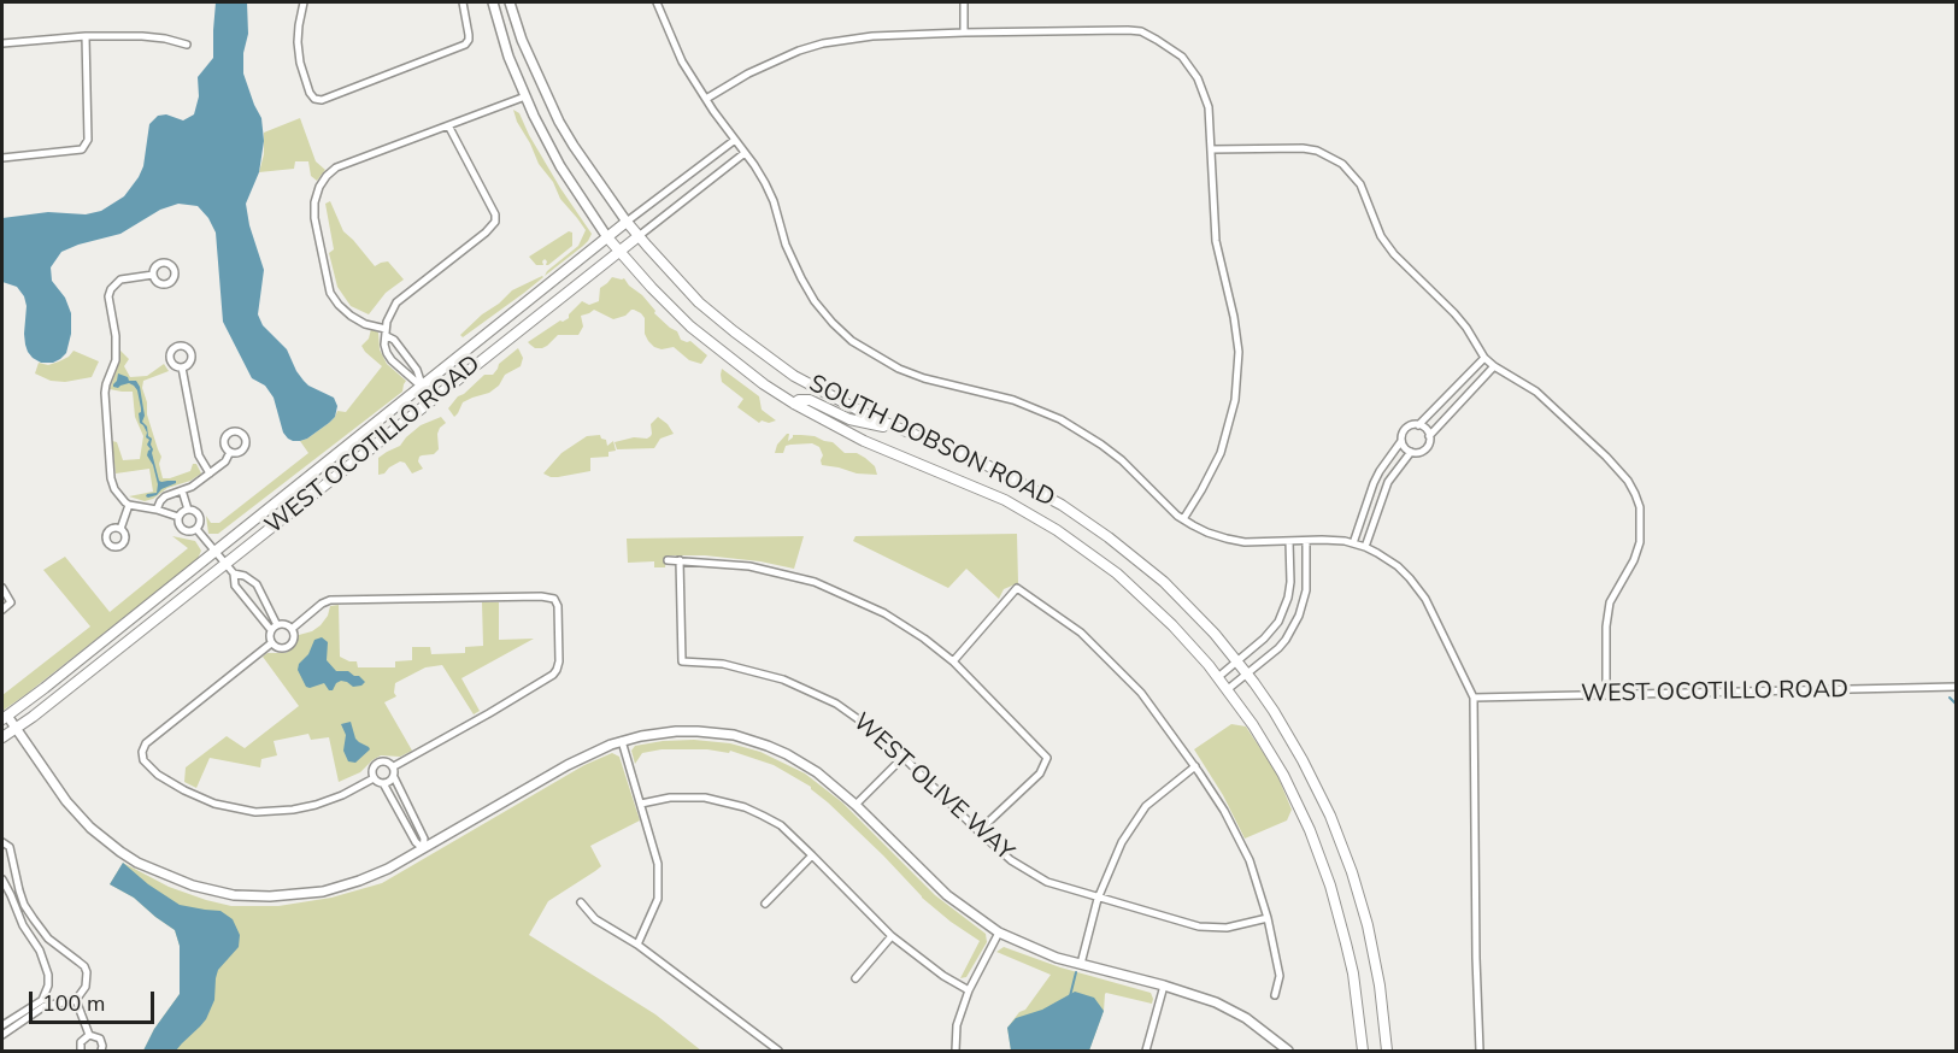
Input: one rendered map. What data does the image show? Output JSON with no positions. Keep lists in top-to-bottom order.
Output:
{
  "streets": {
    "main road": ["SOUTH DOBSON ROAD", "WEST OCOTILLO ROAD"],
    "street": ["WEST OLIVE WAY"]
  },
  "crossings": [
    ["SOUTH DOBSON ROAD", "WEST OCOTILLO ROAD"]
  ],
  "scale_bar": "100 m"
}
